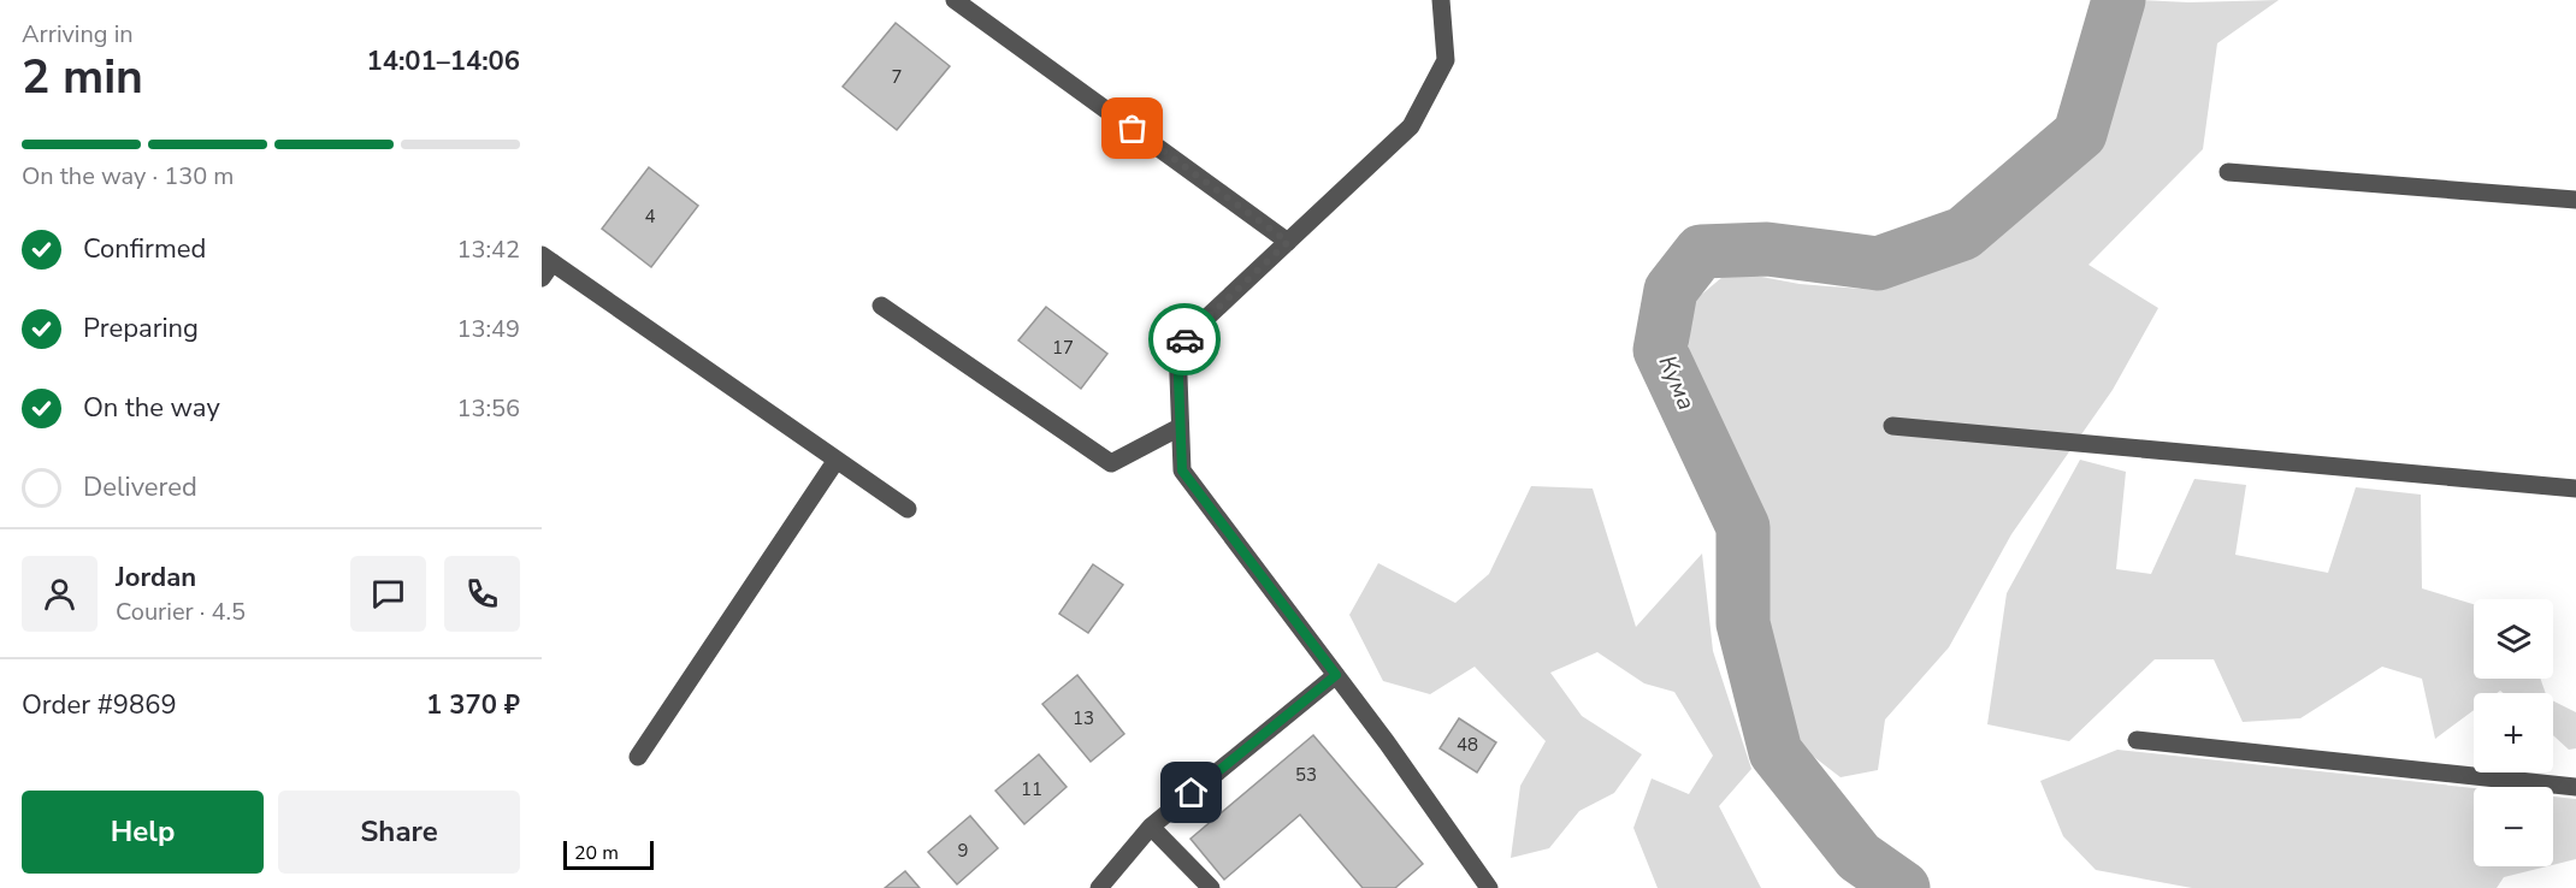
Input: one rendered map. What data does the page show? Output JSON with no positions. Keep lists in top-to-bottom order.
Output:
{
  "water": ["Кума"],
  "house_numbers": [
    "7",
    "4",
    "17",
    "13",
    "48",
    "53",
    "11",
    "9"
  ],
  "scale_bar": "20 m",
  "page": {
    "heading": ["2 min", "Arriving in", "14:01–14:06"],
    "panel": [
      "Jordan",
      "Courier · 4.5",
      "Order #9869",
      "1 370 ₽"
    ],
    "bar": "On the way · 130 m",
    "list": [
      ["Confirmed", "13:42"],
      ["Preparing", "13:49"],
      ["On the way", "13:56"],
      "Delivered"
    ],
    "map_buttons": ["+", "−"],
    "buttons": ["Help", "Share"],
    "scale": "20 m"
  }
}
